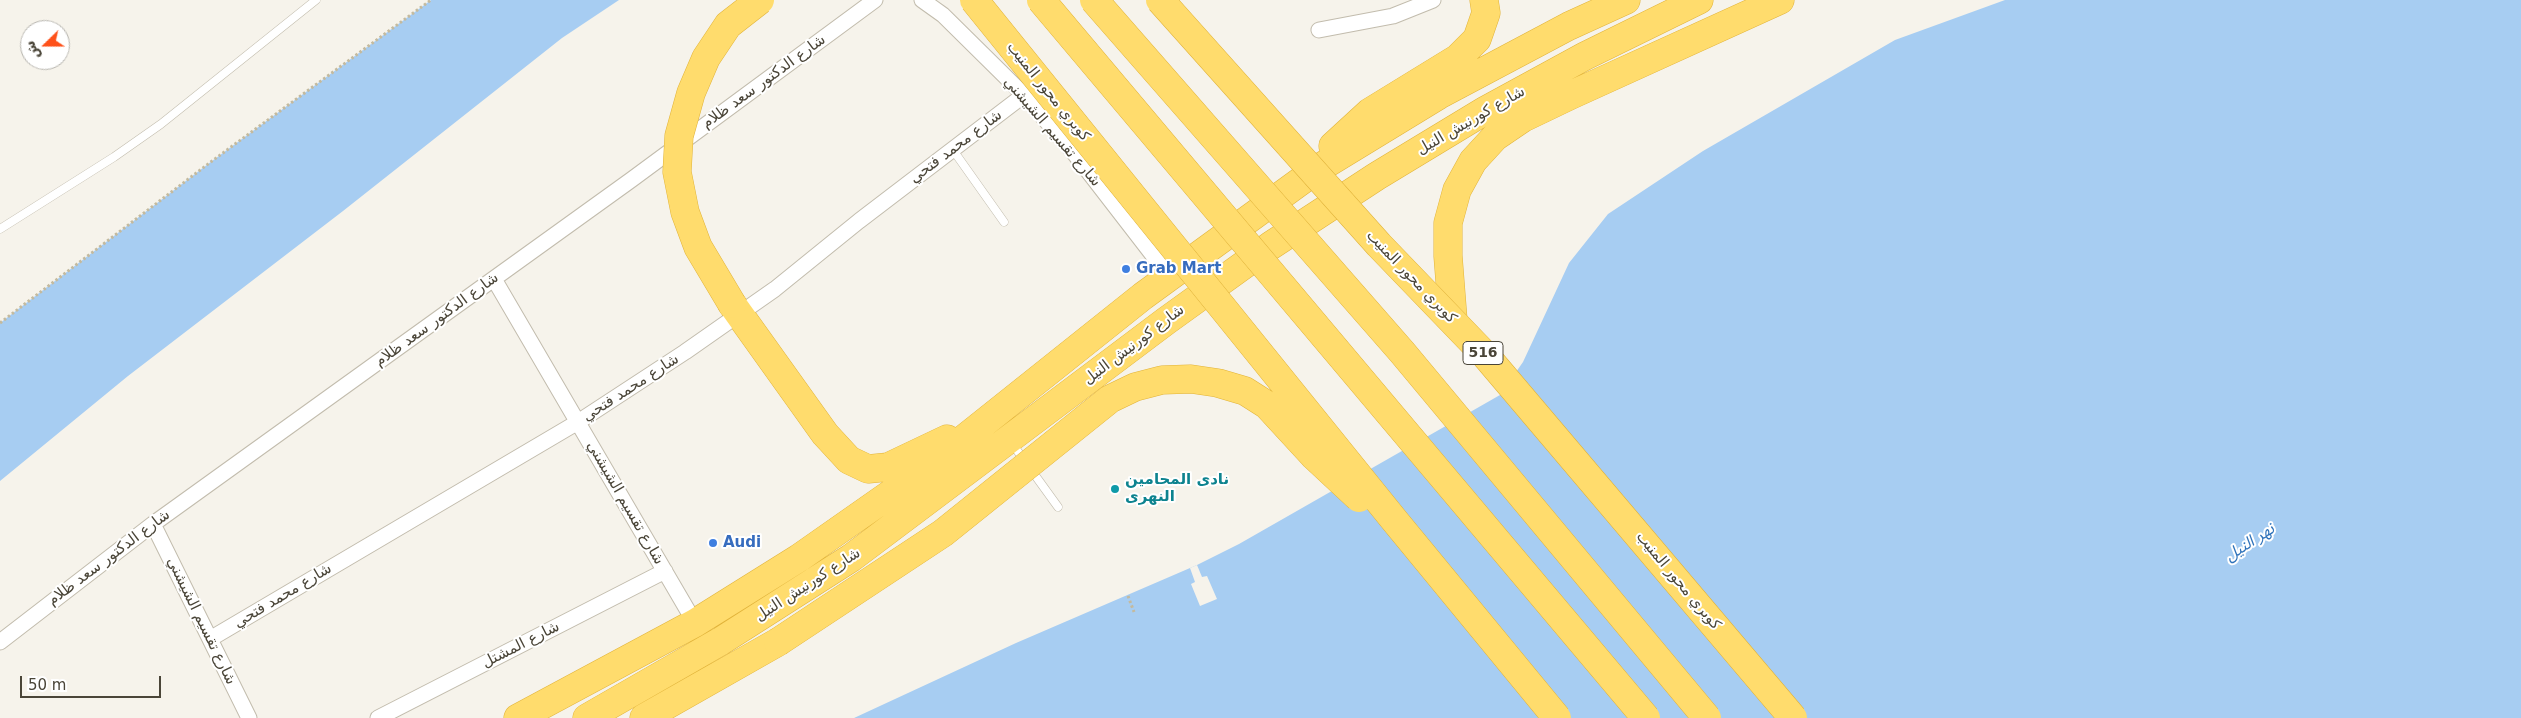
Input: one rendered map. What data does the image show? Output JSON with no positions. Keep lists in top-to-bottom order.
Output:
{
  "streets": {
    "highway": ["كوبري محور المنيب", "شارع كورنيش النيل", "516"],
    "street": [
      "شارع الدكتور سعد ظلام",
      "شارع تقسيم الشيشني",
      "شارع محمد فتحي",
      "شارع المشتل"
    ]
  },
  "crossings": [
    ["شارع الدكتور سعد ظلام", "شارع تقسيم الشيشني"],
    ["شارع كورنيش النيل", "شارع تقسيم الشيشني"],
    ["شارع تقسيم الشيشني", "شارع محمد فتحي"],
    ["شارع تقسيم الشيشني", "شارع المشتل"]
  ],
  "water": ["نهر النيل"],
  "places": ["Grab Mart", "نادى المحامين النهرى", "Audi"],
  "scale_bar": "50 m",
  "north": "left"
}
